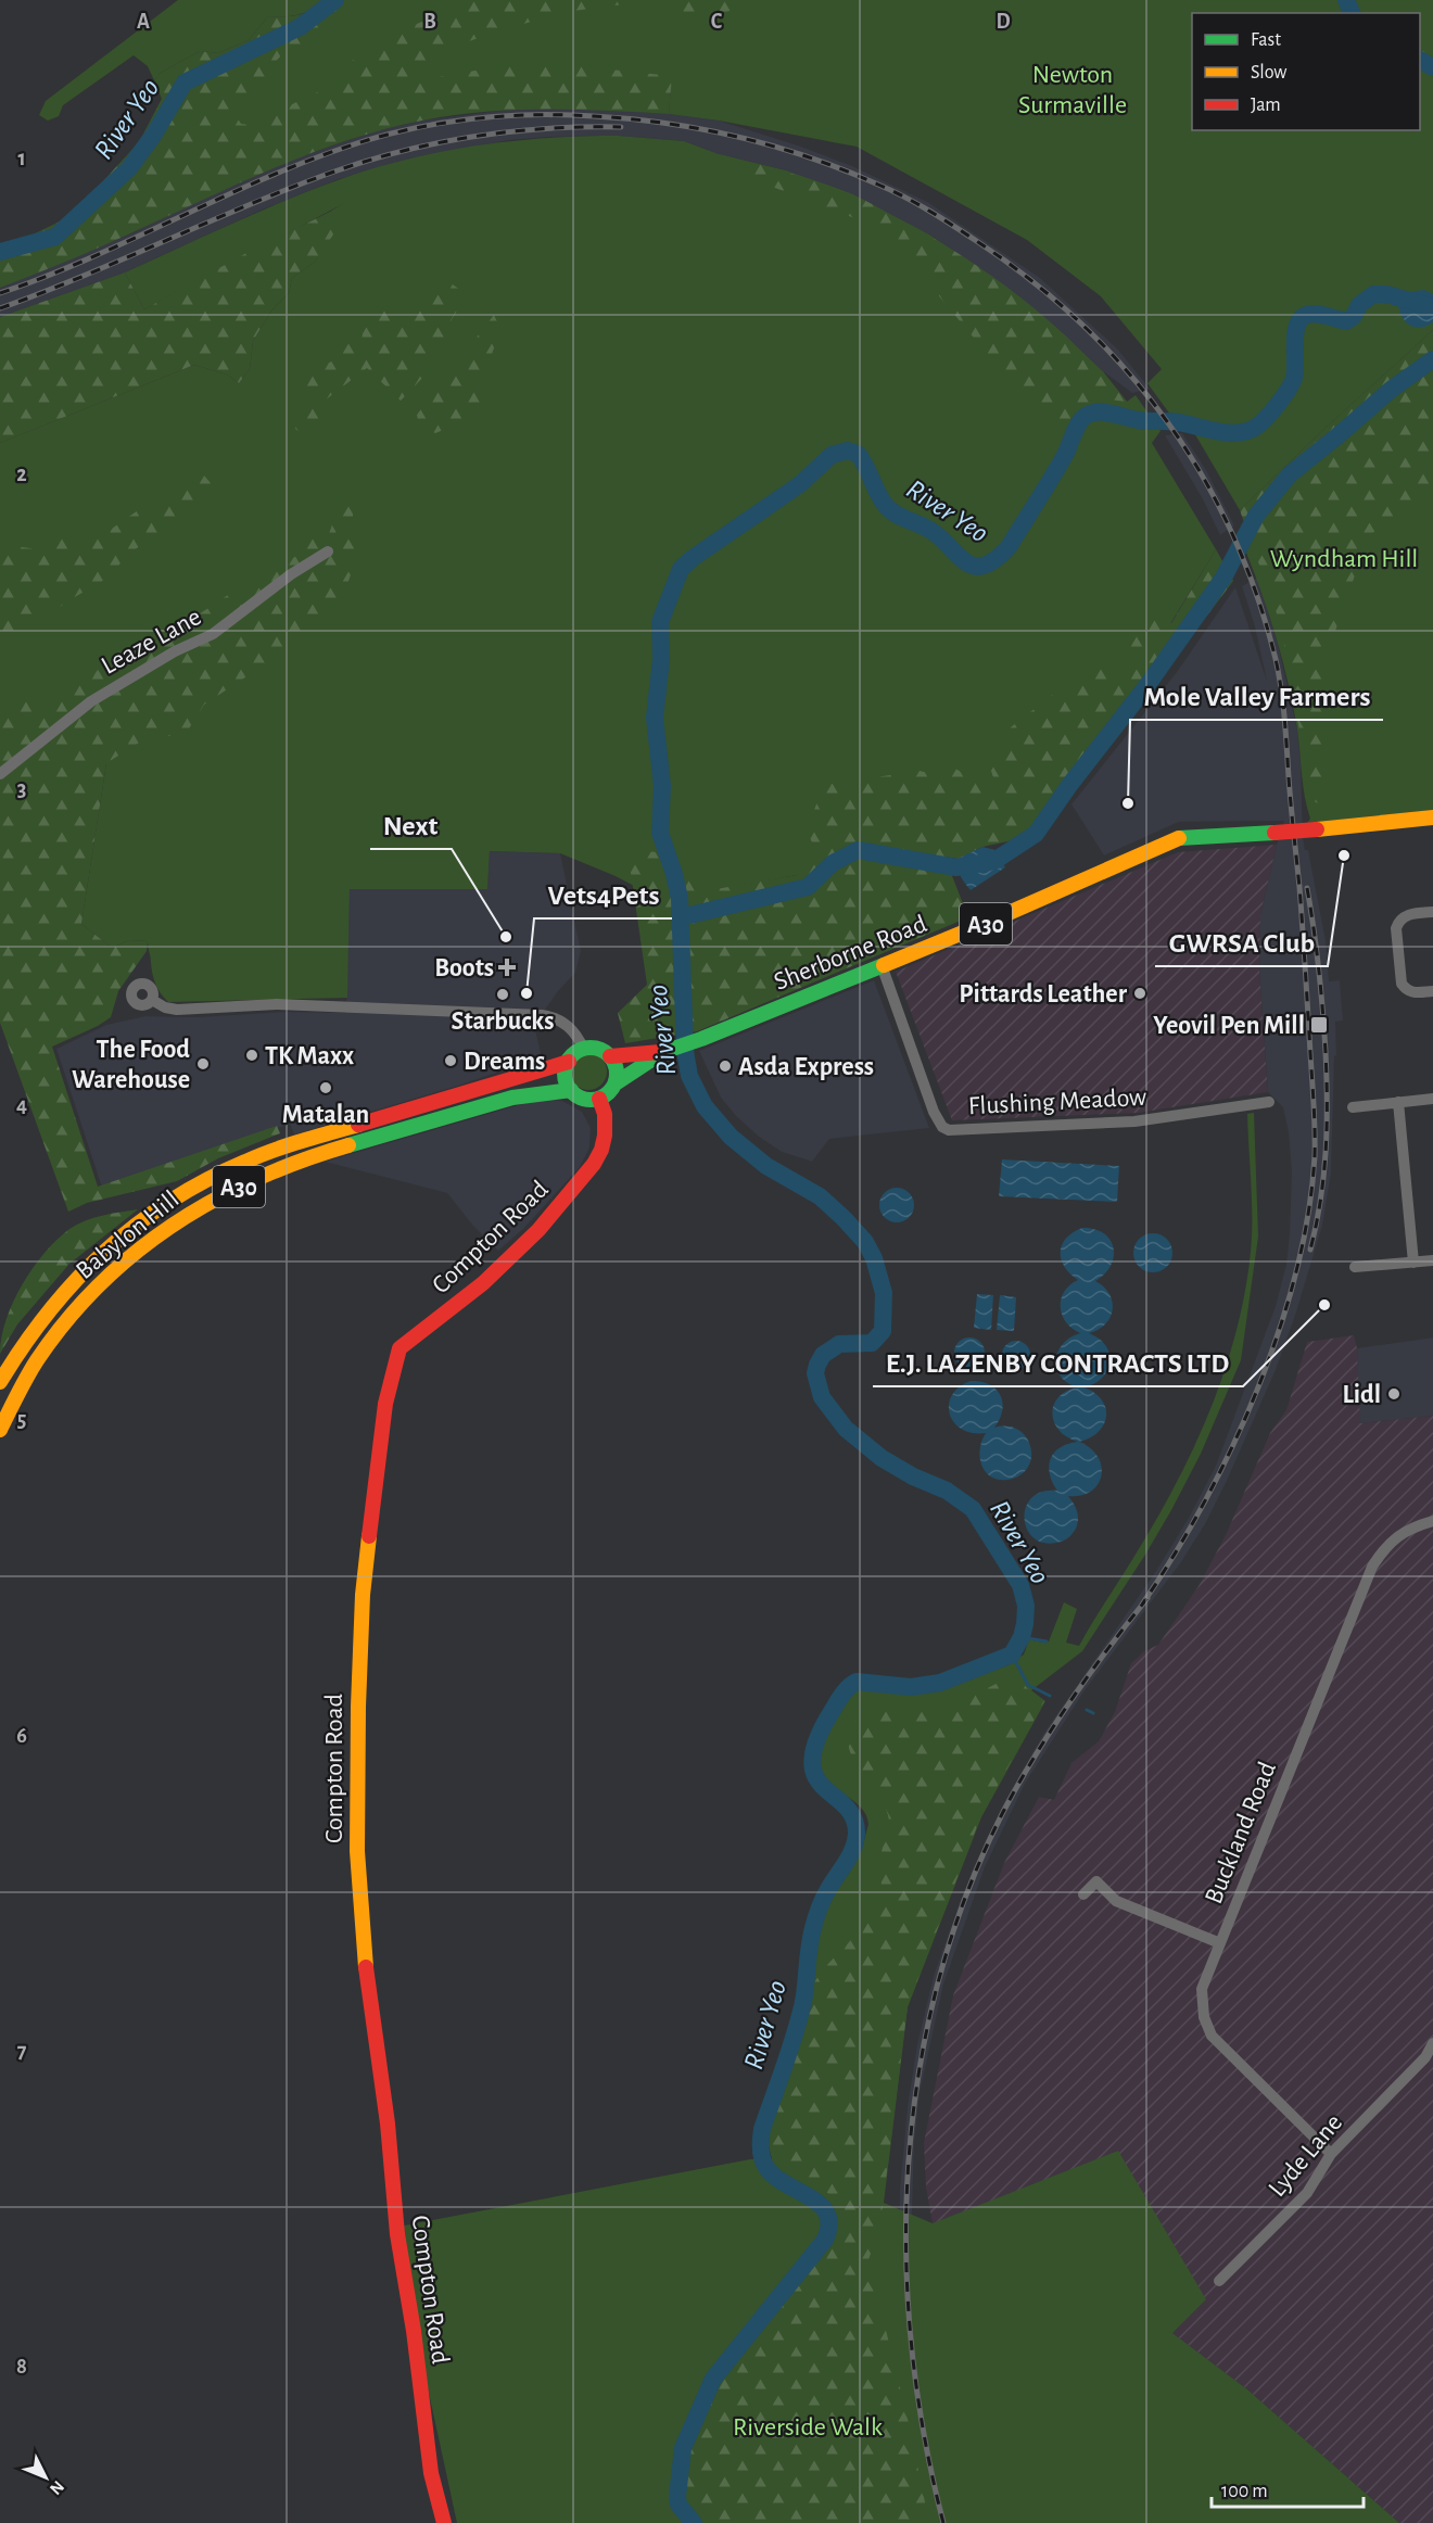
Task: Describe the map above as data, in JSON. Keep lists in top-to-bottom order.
{
  "streets": {
    "main road": [
      "A30",
      "Sherborne Road",
      "Babylon Hill",
      "Compton Road"
    ],
    "street": [
      "Leaze Lane",
      "Flushing Meadow",
      "Buckland Road",
      "Lyde Lane"
    ]
  },
  "crossings": [
    ["A30", "Sherborne Road"],
    ["A30", "Babylon Hill"],
    ["A30", "Compton Road"],
    ["Sherborne Road", "Flushing Meadow"],
    ["Babylon Hill", "Compton Road"],
    ["Buckland Road", "Lyde Lane"]
  ],
  "water": ["River Yeo"],
  "parks": ["Newton Surmaville", "Wyndham Hill", "Riverside Walk"],
  "places": {
    "other": [
      "Mole Valley Farmers",
      "GWRSA Club",
      "Next",
      "Vets4Pets",
      "Pittards Leather",
      "Starbucks",
      "TK Maxx",
      "Dreams",
      "The Food Warehouse",
      "Asda Express",
      "Matalan",
      "E.J. LAZENBY CONTRACTS LTD",
      "Lidl"
    ],
    "health": ["Boots"],
    "transit": ["Yeovil Pen Mill"]
  },
  "legend": ["Fast", "Slow", "Jam"],
  "scale_bar": "100 m",
  "north": "bottom right",
  "grid": {
    "columns": [
      "A",
      "B",
      "C",
      "D"
    ],
    "rows": [
      "1",
      "2",
      "3",
      "4",
      "5",
      "6",
      "7",
      "8"
    ]
  }
}
